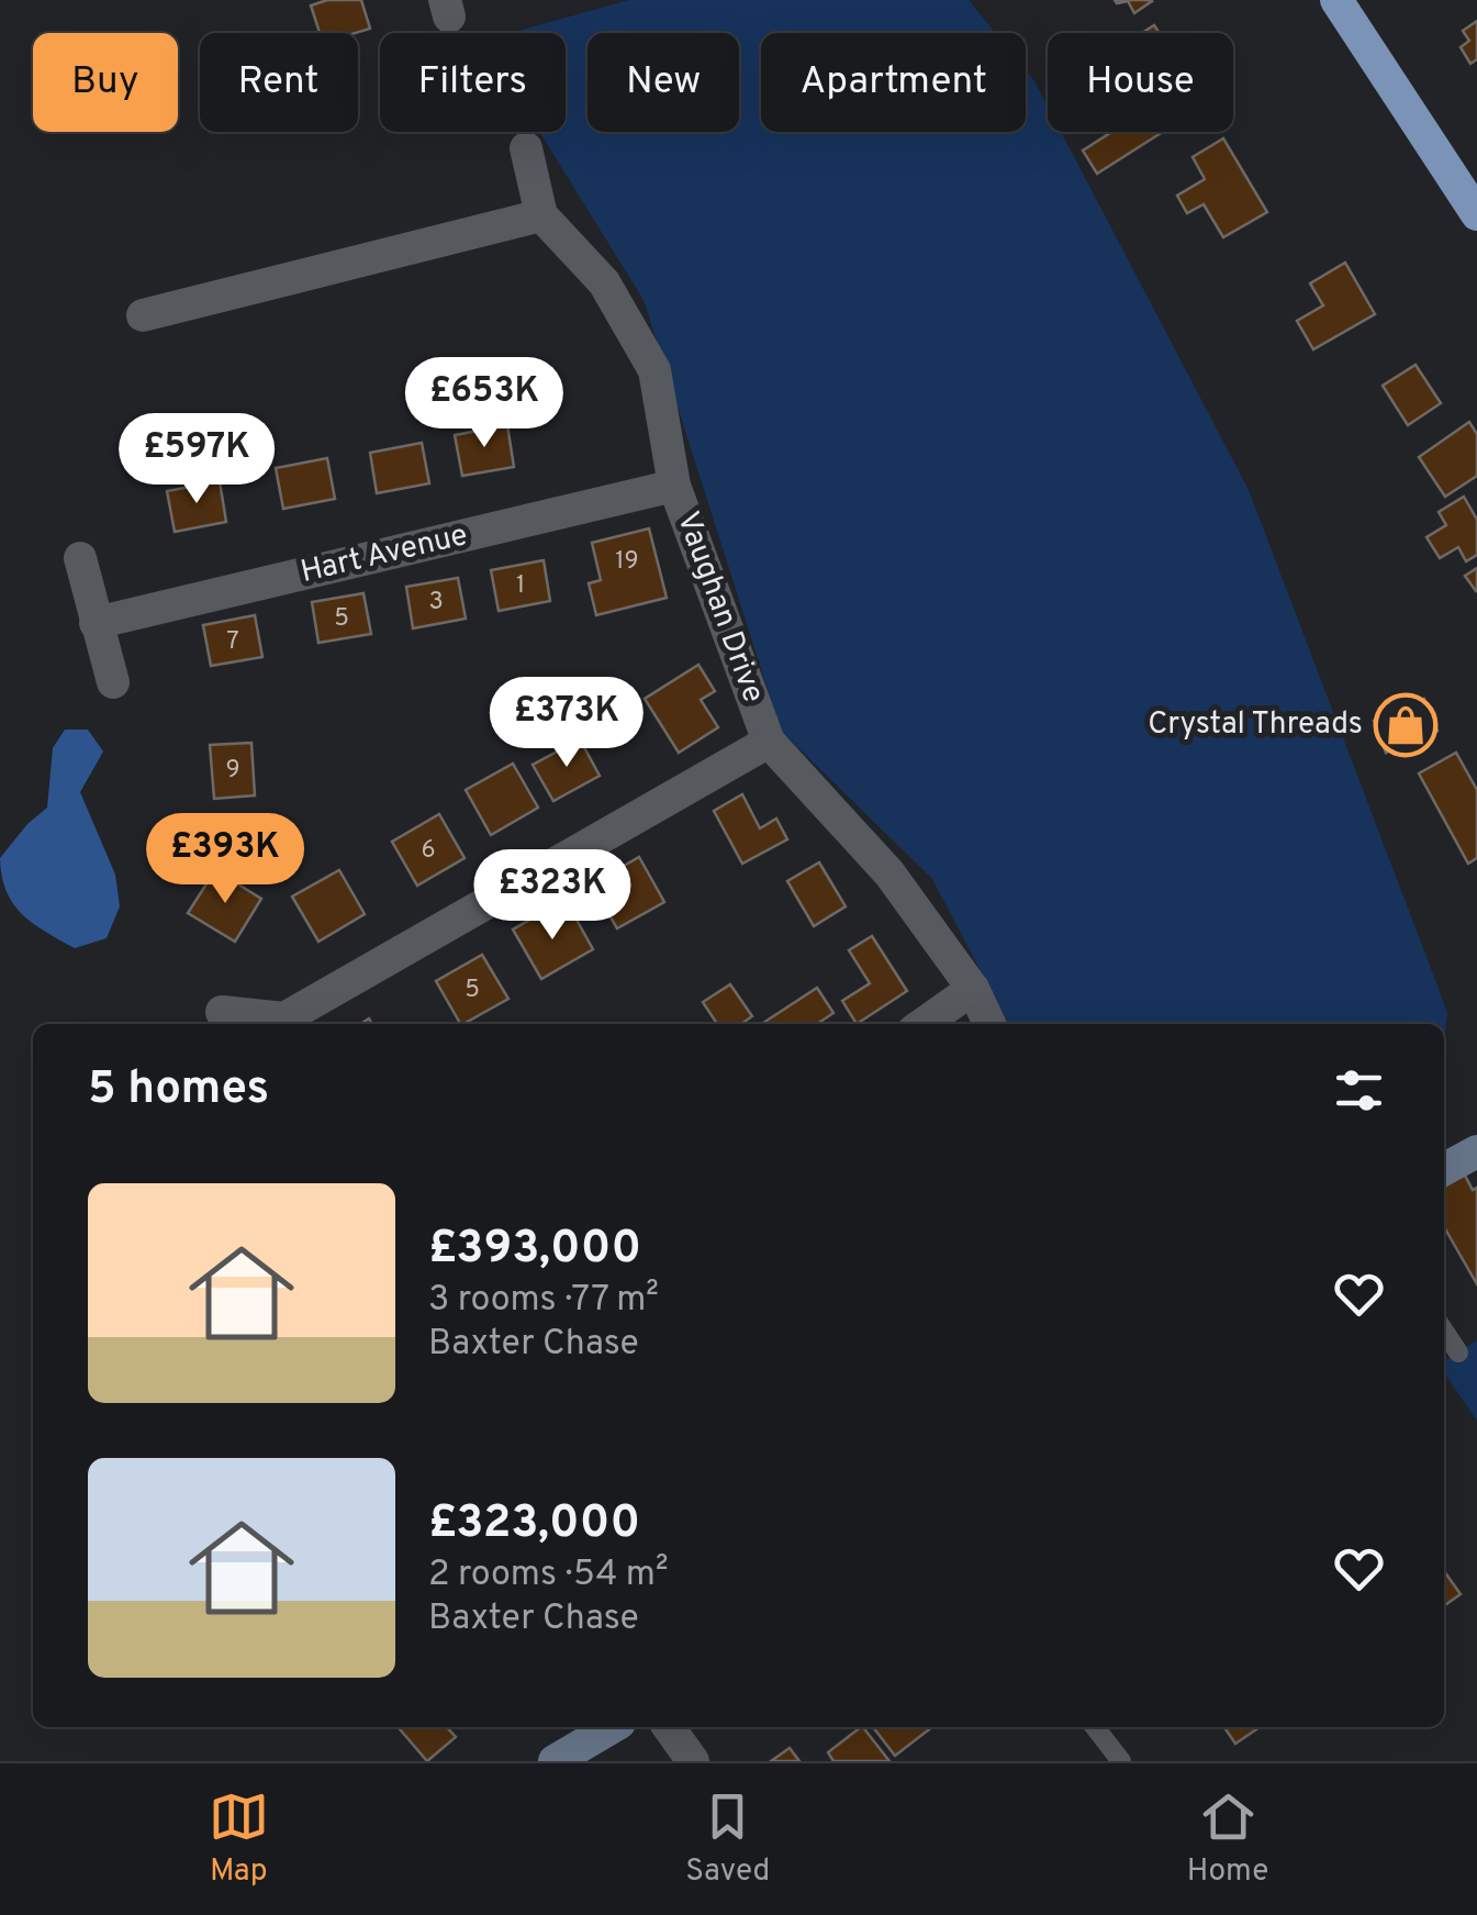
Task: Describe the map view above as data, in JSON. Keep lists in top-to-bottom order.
{
  "streets": {
    "street": ["Hart Avenue", "Vaughan Drive"]
  },
  "crossings": [
    ["Hart Avenue", "Vaughan Drive"]
  ],
  "places": {
    "shop": ["Crystal Threads"]
  },
  "house_numbers": [
    "19",
    "1",
    "3",
    "5",
    "7",
    "9",
    "6",
    "5"
  ],
  "page": {
    "chip": [
      "Buy",
      "Rent",
      "Filters",
      "New",
      "Apartment",
      "House"
    ],
    "price": [
      "£653K",
      "£597K",
      "£373K",
      "£393K",
      "£323K"
    ],
    "heading": "5 homes",
    "list": [
      {
        "name": "£393,000",
        "note": "3 rooms · 77 m² · Baxter Chase"
      },
      {
        "name": "£323,000",
        "note": "2 rooms · 54 m² · Baxter Chase"
      }
    ],
    "tabs": ["Map", "Saved", "Home"]
  }
}
